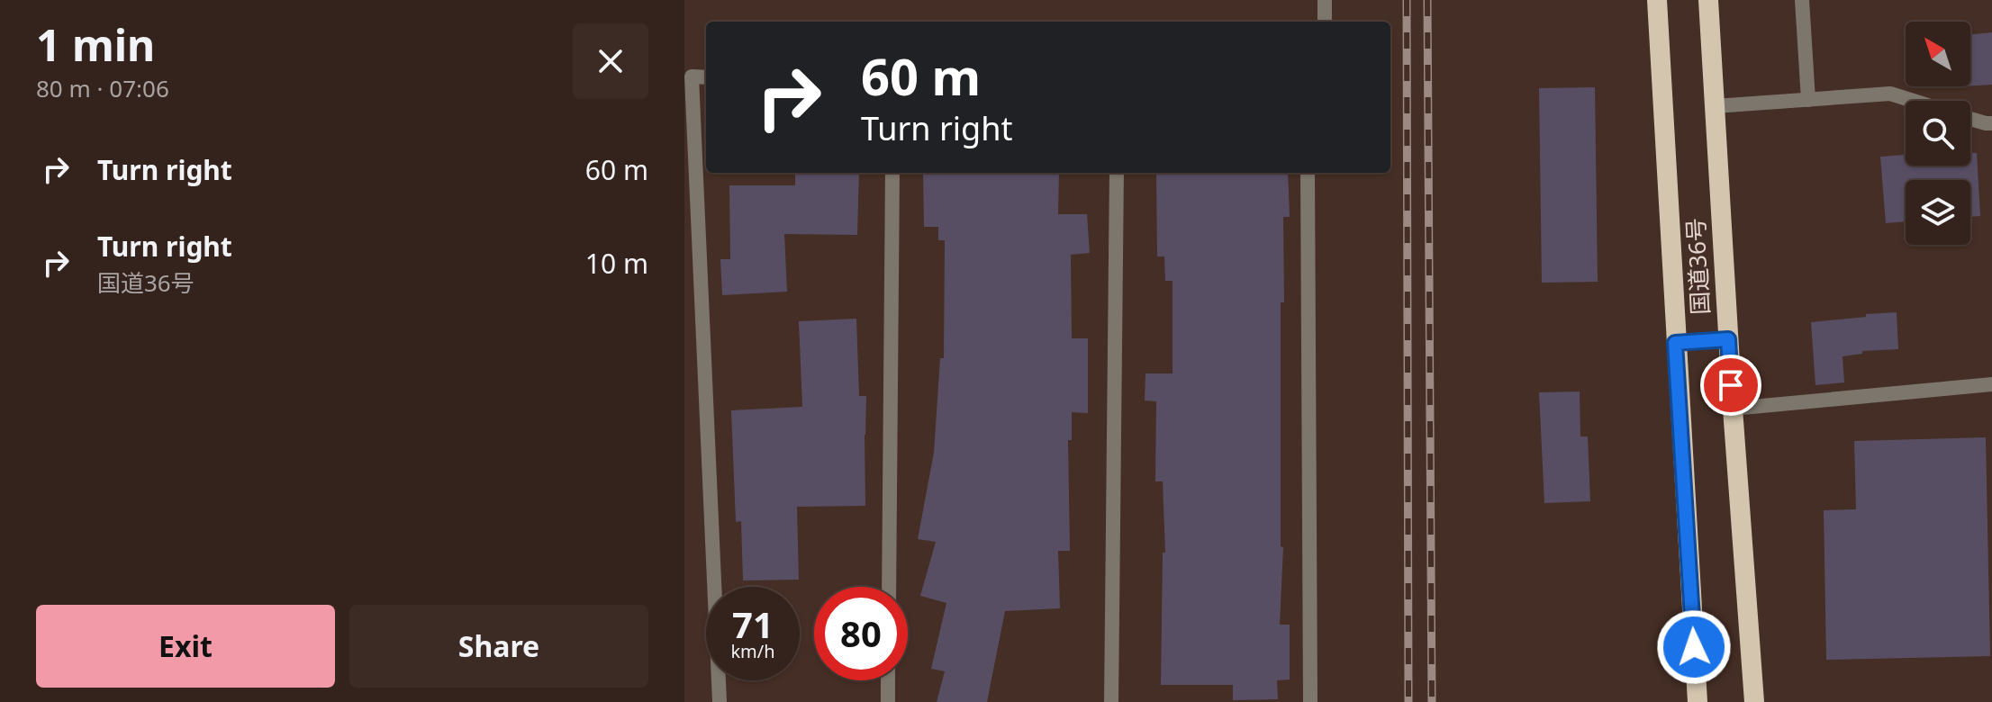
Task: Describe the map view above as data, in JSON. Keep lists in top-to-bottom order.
{
  "streets": {
    "highway": ["国道36号"]
  },
  "north": "top left",
  "page": {
    "heading": ["1 min", "80 m · 07:06"],
    "turn": ["60 m", "Turn right"],
    "list": [
      {
        "name": "Turn right",
        "value": "60 m"
      },
      {
        "name": "Turn right",
        "note": "国道36号",
        "value": "10 m"
      }
    ],
    "speed": "71 km/h",
    "limit": "80",
    "buttons": ["Exit", "Share"]
  }
}
